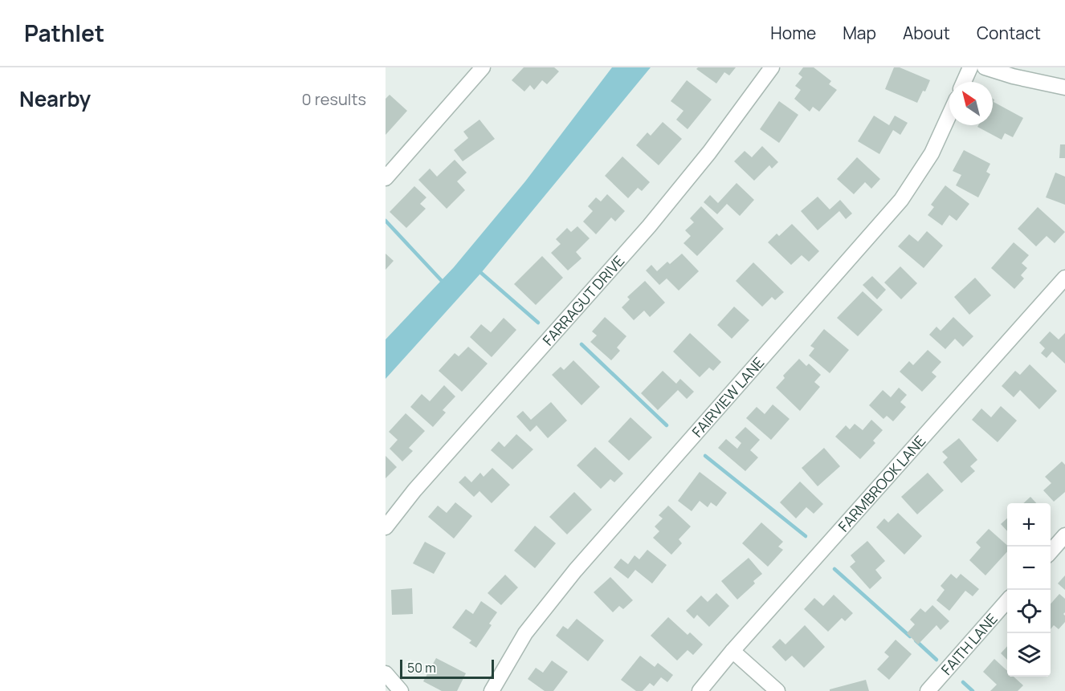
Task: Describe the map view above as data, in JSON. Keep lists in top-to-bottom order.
{
  "streets": {
    "street": [
      "FARRAGUT DRIVE",
      "FAIRVIEW LANE",
      "FARMBROOK LANE",
      "FAITH LANE"
    ]
  },
  "scale_bar": "50 m",
  "north": "top left",
  "page": {
    "header": "Pathlet",
    "nav": [
      "Home",
      "Map",
      "About",
      "Contact"
    ],
    "heading": ["Nearby", "0 results"],
    "map_buttons": ["+", "−"],
    "scale": "50 m"
  }
}
